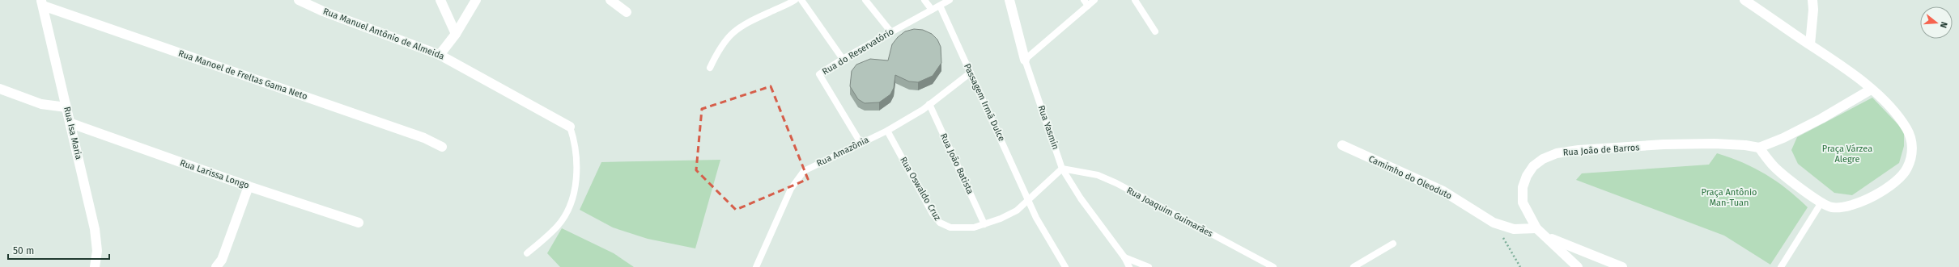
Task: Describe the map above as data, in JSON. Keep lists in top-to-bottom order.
{
  "streets": {
    "street": [
      "Rua Manuel Antônio de Almeida",
      "Rua Manoel de Freltas Gama Neto",
      "Rua Isa Maria",
      "Rua Joâo de Barros",
      "Rua Larissa Longo",
      "Camimho do Oleoduto"
    ],
    "lane": [
      "Rua do Reservatório",
      "Passagem Irmã Dulce",
      "Rua Yasmin",
      "Rua Amazônia",
      "Rua João Batista",
      "Rua Oswaldo Cruz",
      "Rua Joaquim Guimarães"
    ]
  },
  "crossings": [
    ["Rua do Reservatório", "Passagem Irmã Dulce"],
    ["Rua do Reservatório", "Rua Amazônia"],
    ["Rua Manoel de Freltas Gama Neto", "Rua Isa Maria"],
    ["Passagem Irmã Dulce", "Rua Amazônia"],
    ["Passagem Irmã Dulce", "Rua Oswaldo Cruz"],
    ["Rua Yasmin", "Rua Oswaldo Cruz"],
    ["Rua Yasmin", "Rua Joaquim Guimarães"],
    ["Rua Isa Maria", "Rua Larissa Longo"],
    ["Rua Joâo de Barros", "Camimho do Oleoduto"],
    ["Rua Amazônia", "Rua João Batista"],
    ["Rua Amazônia", "Rua Oswaldo Cruz"],
    ["Rua João Batista", "Rua Oswaldo Cruz"],
    ["Rua Oswaldo Cruz", "Rua Joaquim Guimarães"]
  ],
  "parks": ["Praça Várzea Alegre", "Praça Antônio Man-Tuan"],
  "scale_bar": "50 m",
  "north": "right"
}
